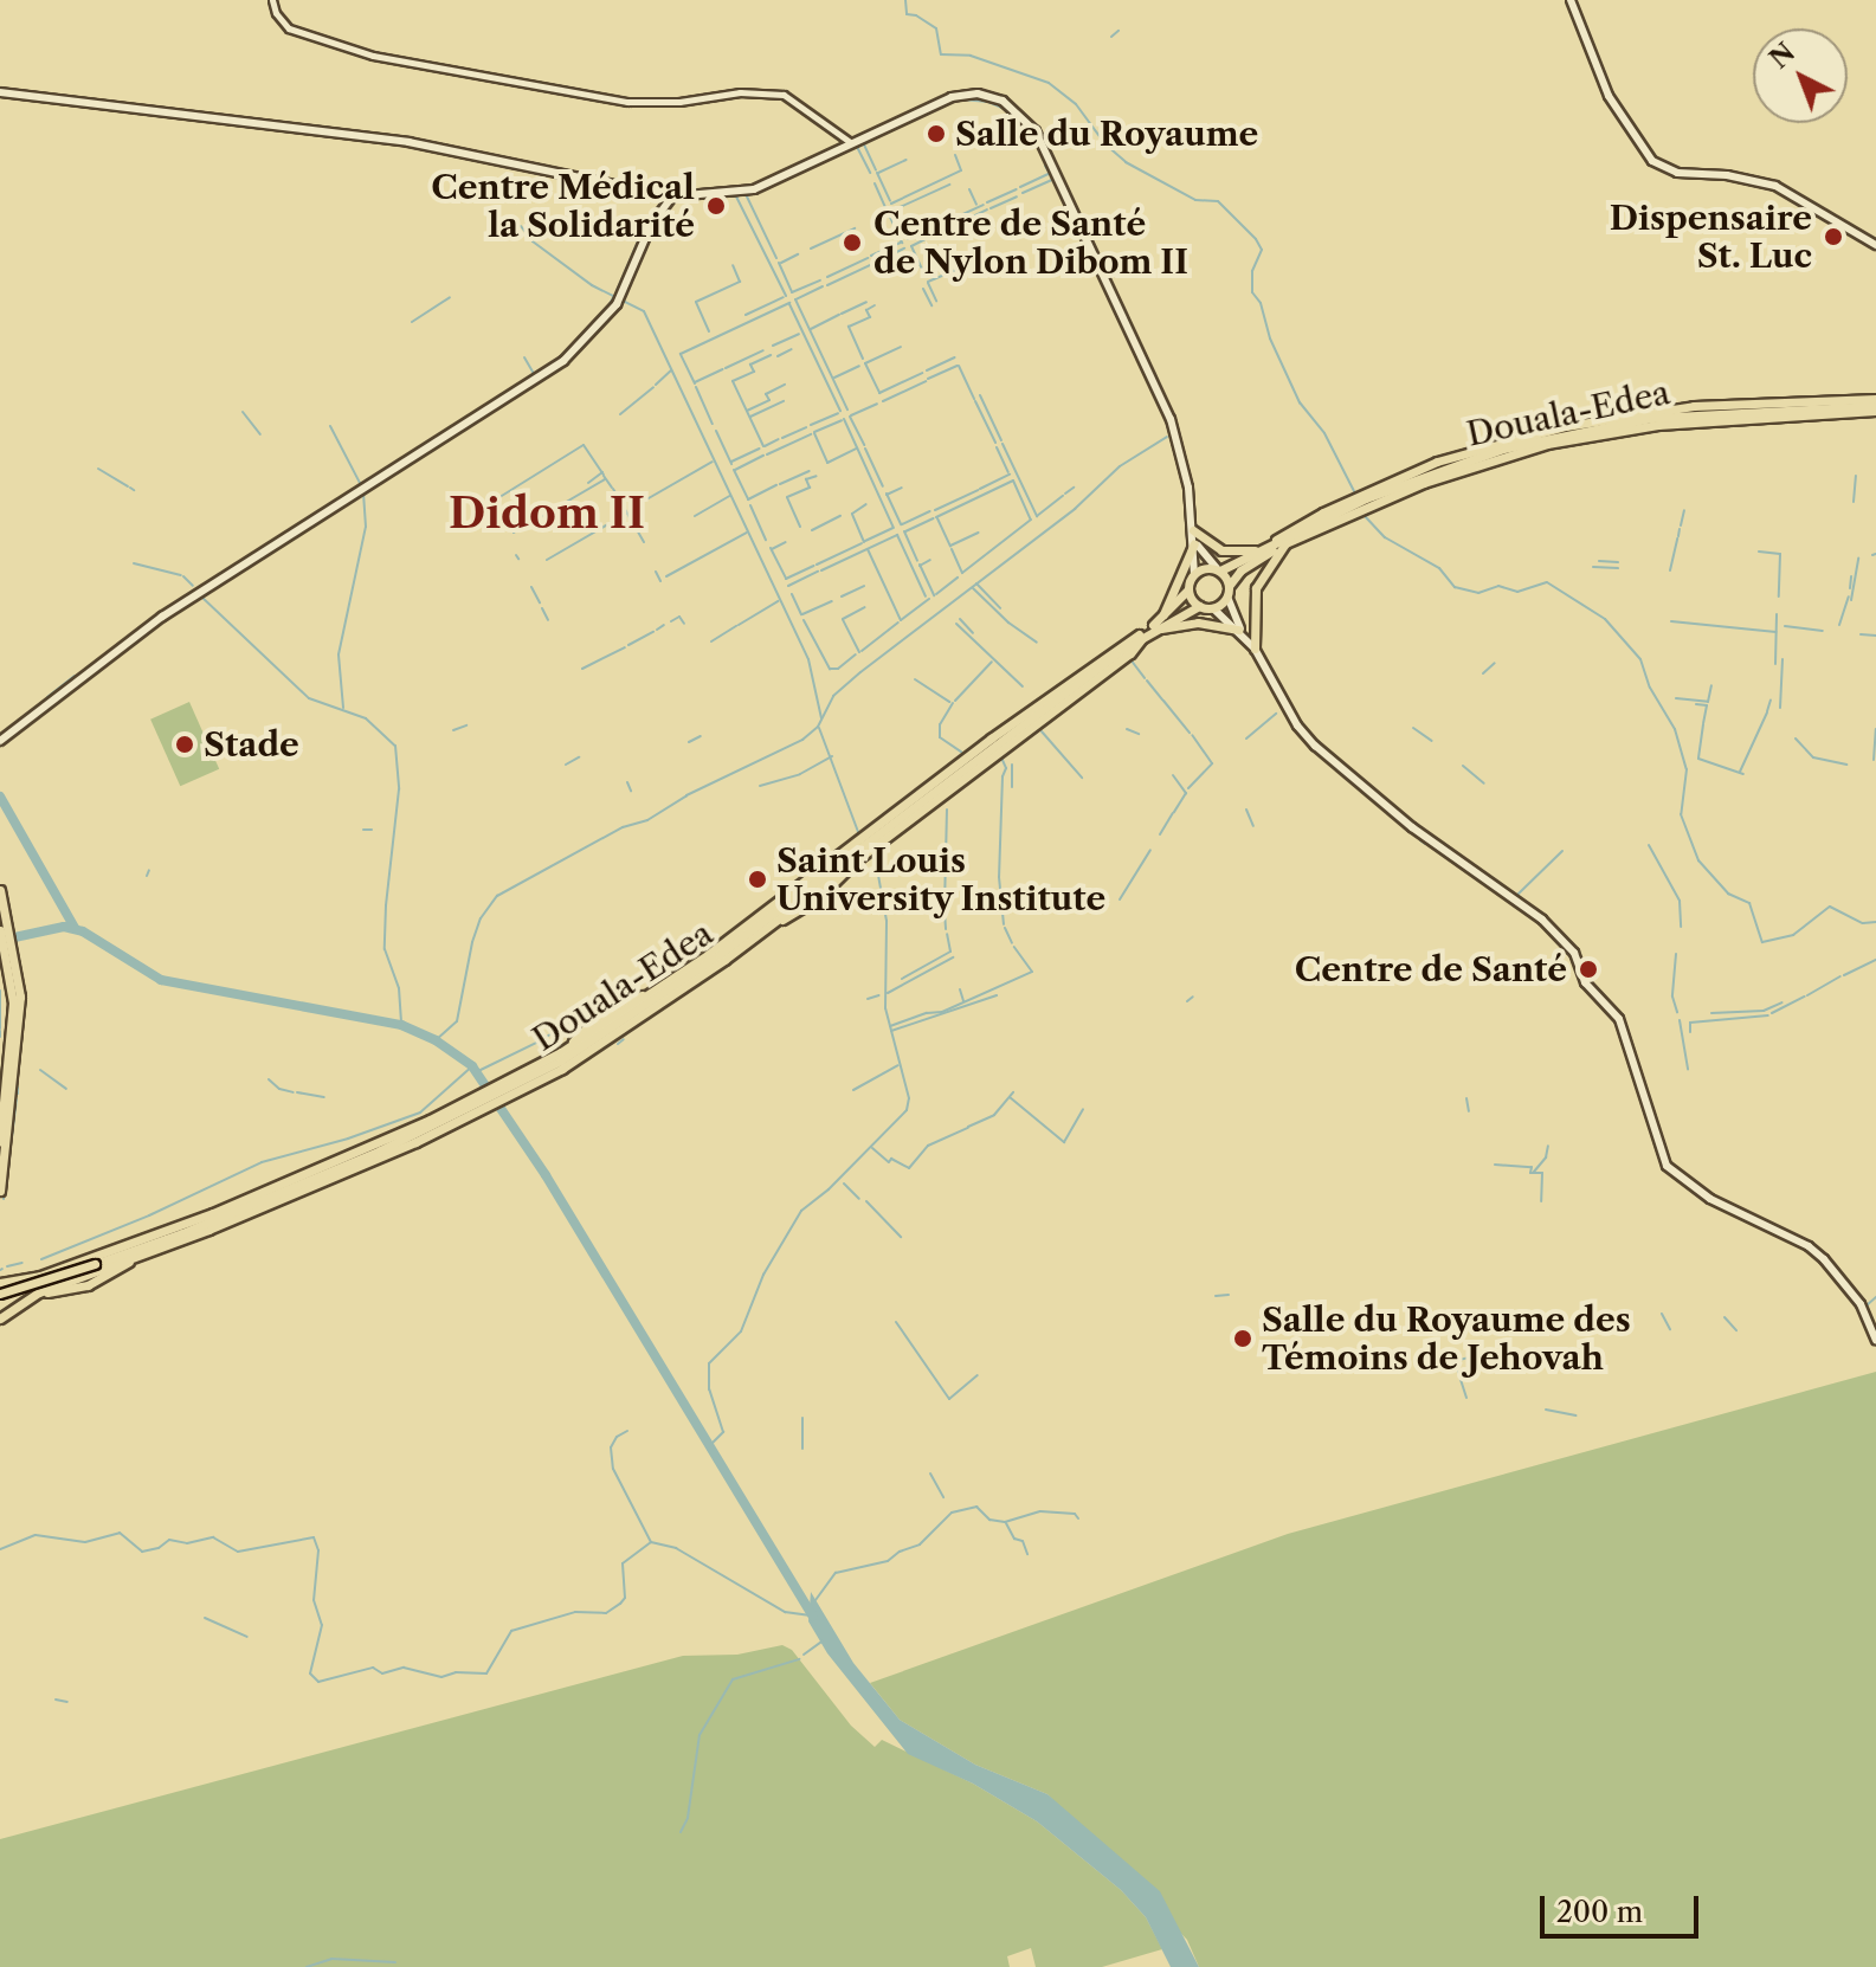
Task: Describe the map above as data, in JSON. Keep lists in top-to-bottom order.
{
  "streets": {
    "main road": ["Douala-Edea"]
  },
  "districts": ["Didom II"],
  "places": [
    "Salle du Royaume",
    "Centre Médical la Solidarité",
    "Dispensaire St. Luc",
    "Centre de Santé de Nylon Dibom II",
    "Stade",
    "Saint Louis University Institute",
    "Centre de Santé",
    "Salle du Royaume des Témoins de Jehovah"
  ],
  "scale_bar": "200 m",
  "north": "top left"
}
